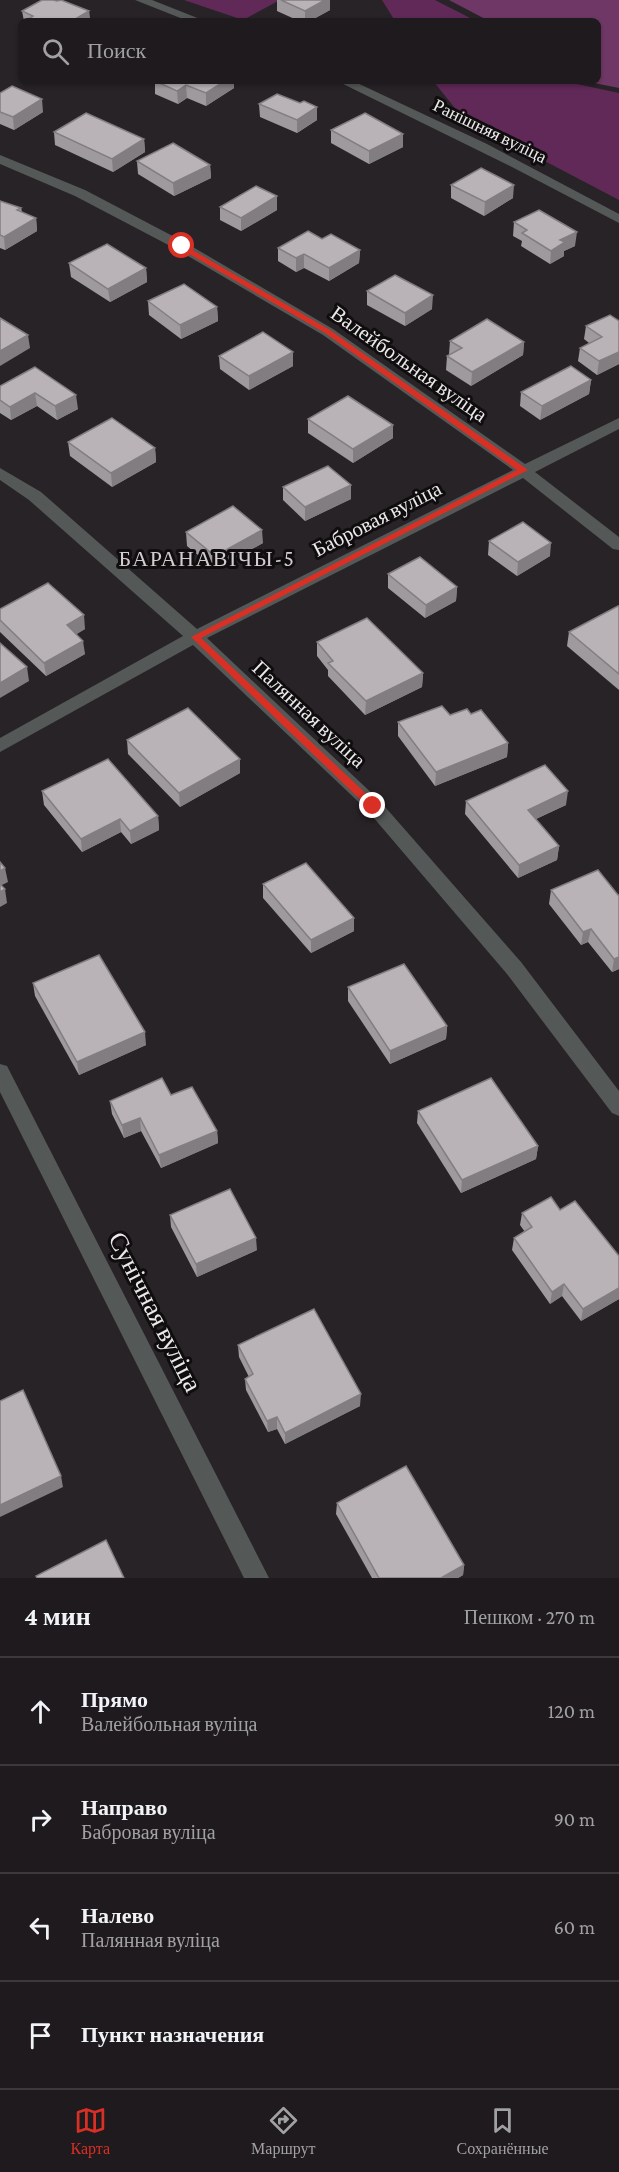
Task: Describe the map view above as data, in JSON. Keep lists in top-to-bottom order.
{
  "streets": {
    "street": [
      "Ранішняя вуліца",
      "Валейбольная вуліца",
      "Бабровая вуліца",
      "Палянная вуліца",
      "Сунічная вуліца"
    ]
  },
  "crossings": [
    ["Валейбольная вуліца", "Бабровая вуліца"],
    ["Бабровая вуліца", "Палянная вуліца"]
  ],
  "districts": ["БАРАНАВІЧЫ-5"],
  "page": {
    "search": "Поиск",
    "heading": ["4 мин", "Пешком · 270 m"],
    "list": [
      ["Прямо", "Валейбольная вуліца", "120 m"],
      ["Направо", "Бабровая вуліца", "90 m"],
      ["Налево", "Палянная вуліца", "60 m"],
      "Пункт назначения"
    ],
    "nav": ["Карта", "Маршрут", "Сохранённые"]
  }
}
